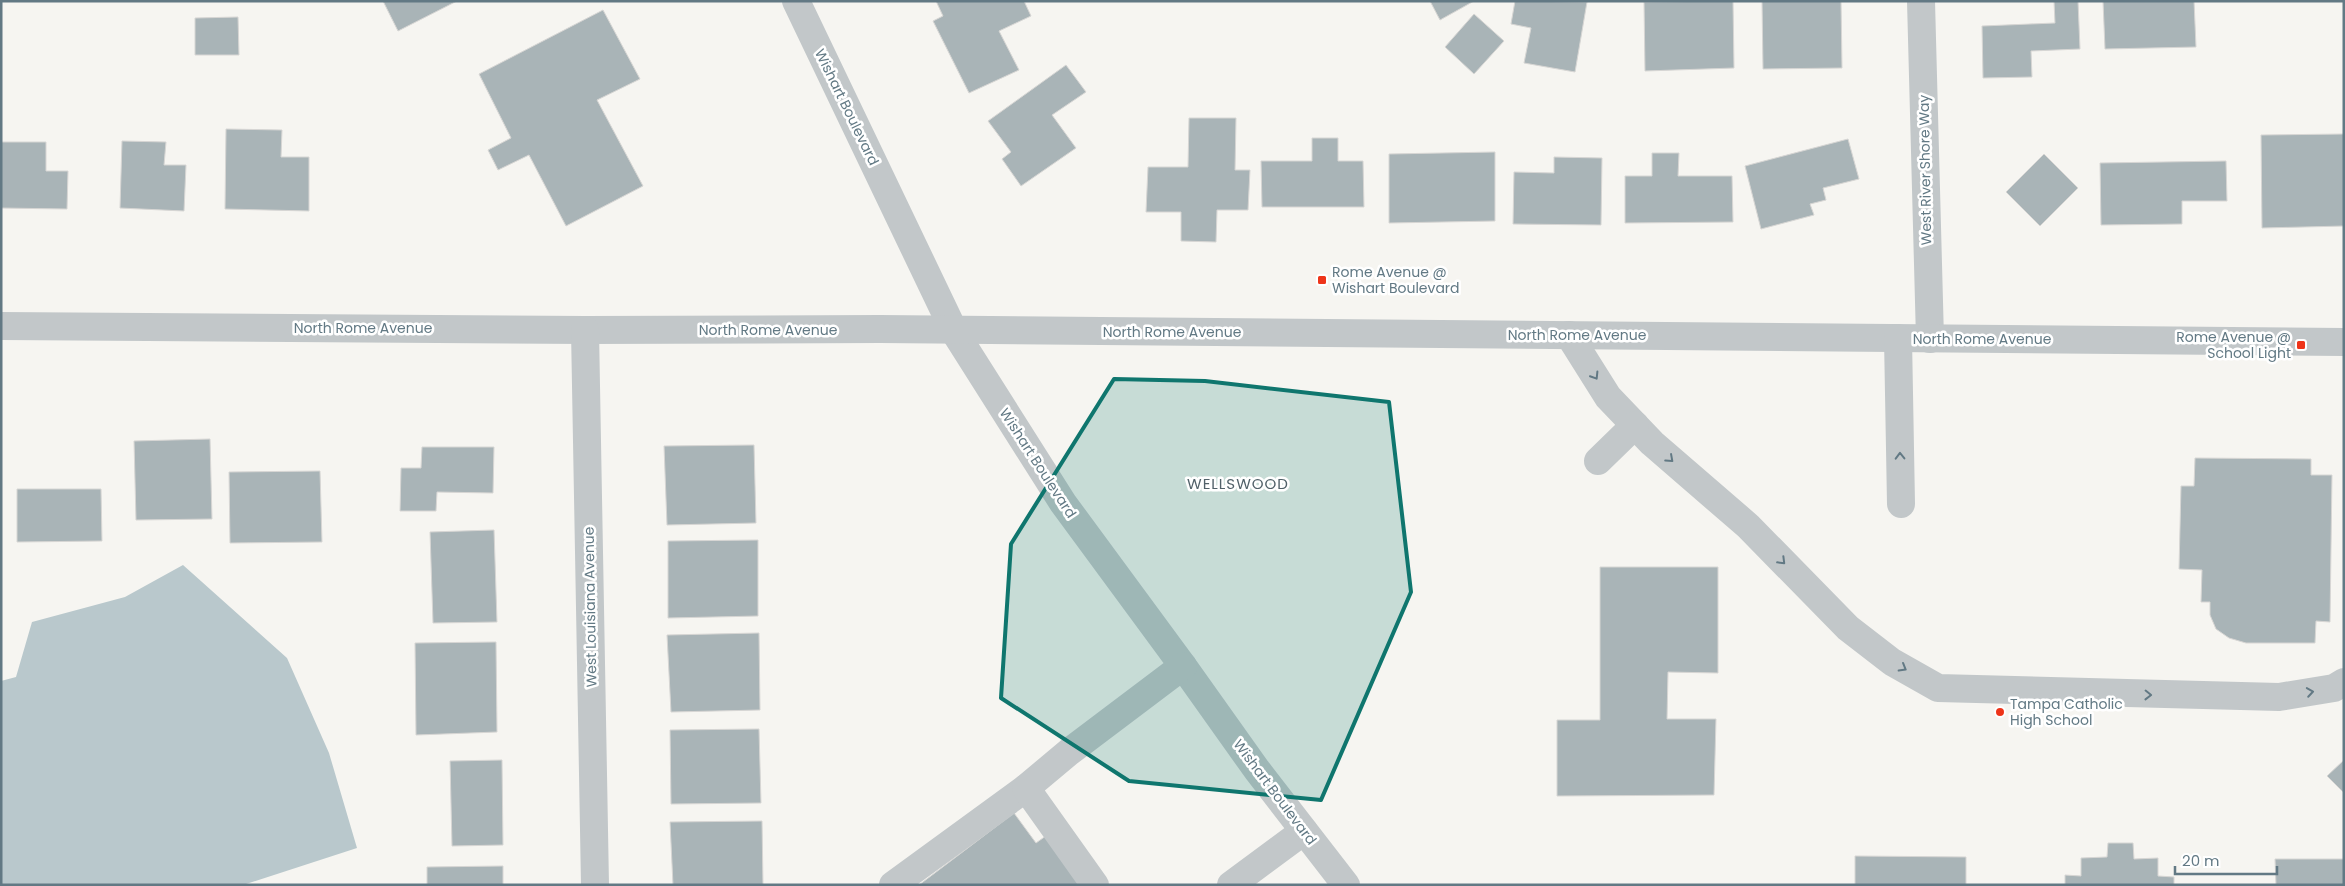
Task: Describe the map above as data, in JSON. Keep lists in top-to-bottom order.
{
  "streets": {
    "street": [
      "Wishart Boulevard",
      "West River Shore Way",
      "North Rome Avenue",
      "West Louisiana Avenue"
    ]
  },
  "crossings": [
    ["Wishart Boulevard", "North Rome Avenue"],
    ["West River Shore Way", "North Rome Avenue"],
    ["North Rome Avenue", "West Louisiana Avenue"]
  ],
  "districts": ["WELLSWOOD"],
  "places": {
    "transit": ["Rome Avenue @ Wishart Boulevard", "Rome Avenue @ School Light"],
    "other": ["Tampa Catholic High School"]
  },
  "scale_bar": "20 m"
}
